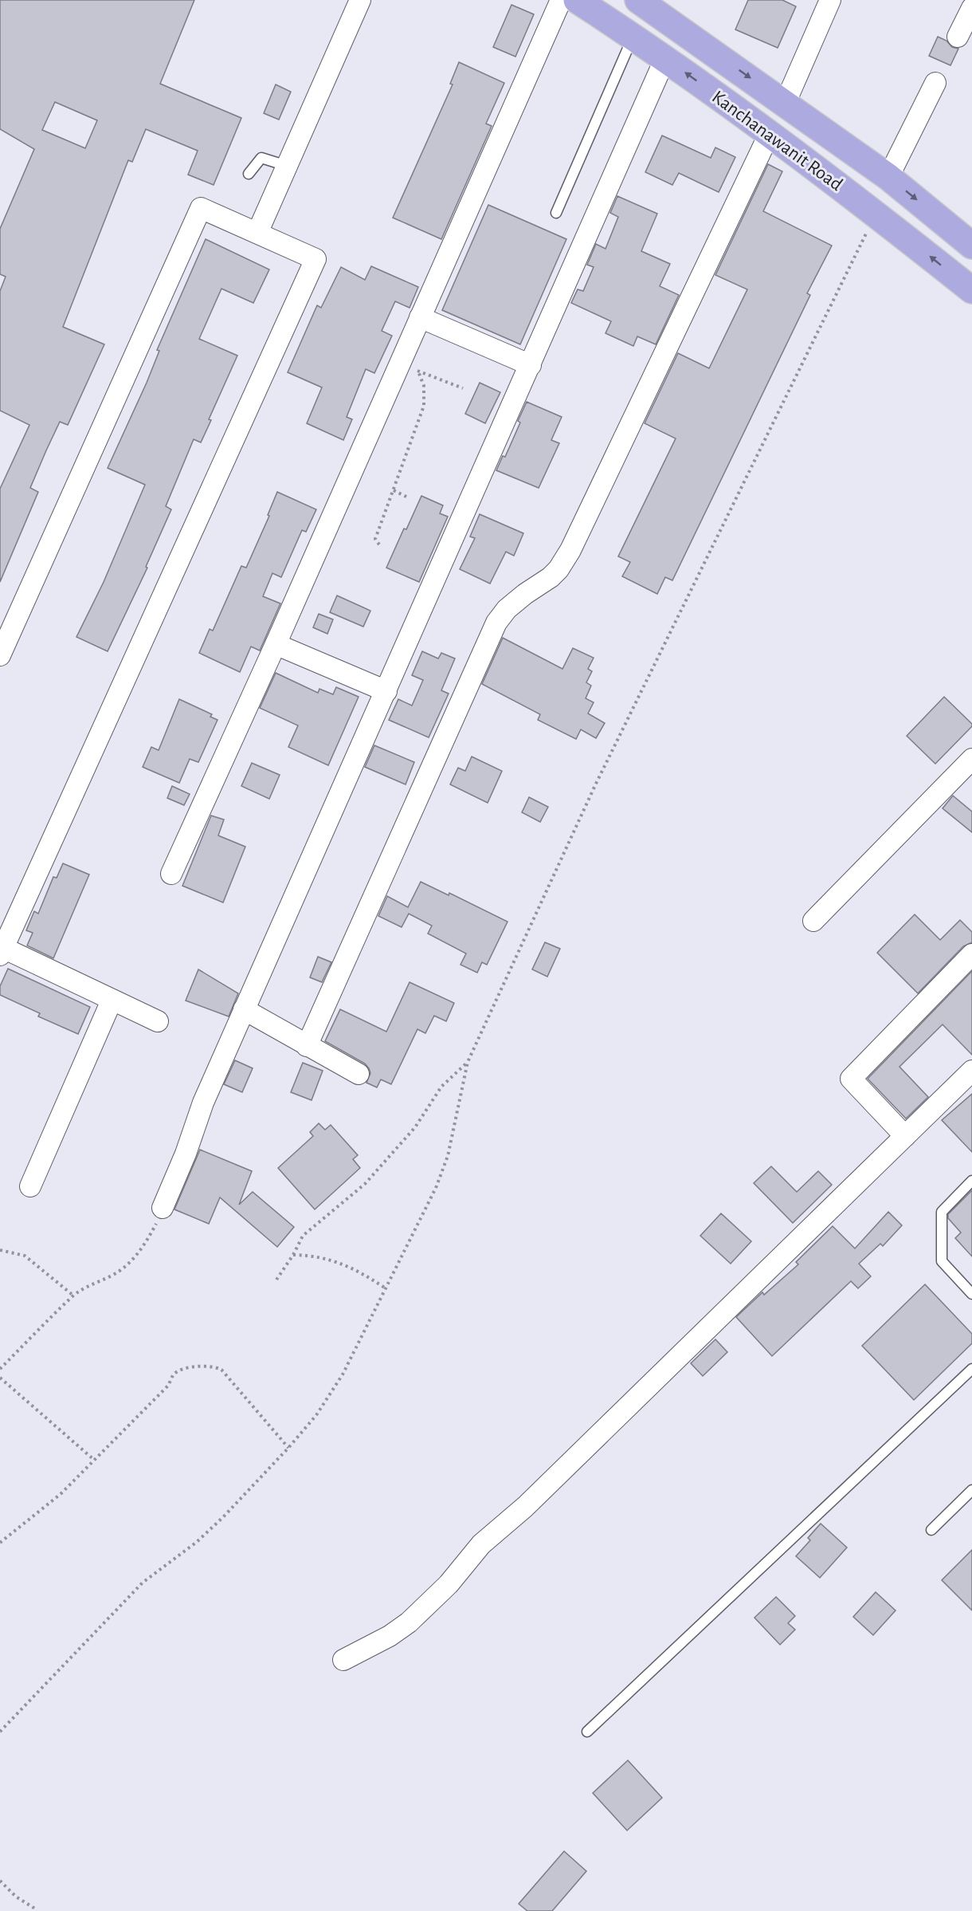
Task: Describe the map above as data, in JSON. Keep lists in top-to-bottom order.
{
  "streets": {
    "highway": ["Kanchanawanit Road"]
  }
}
